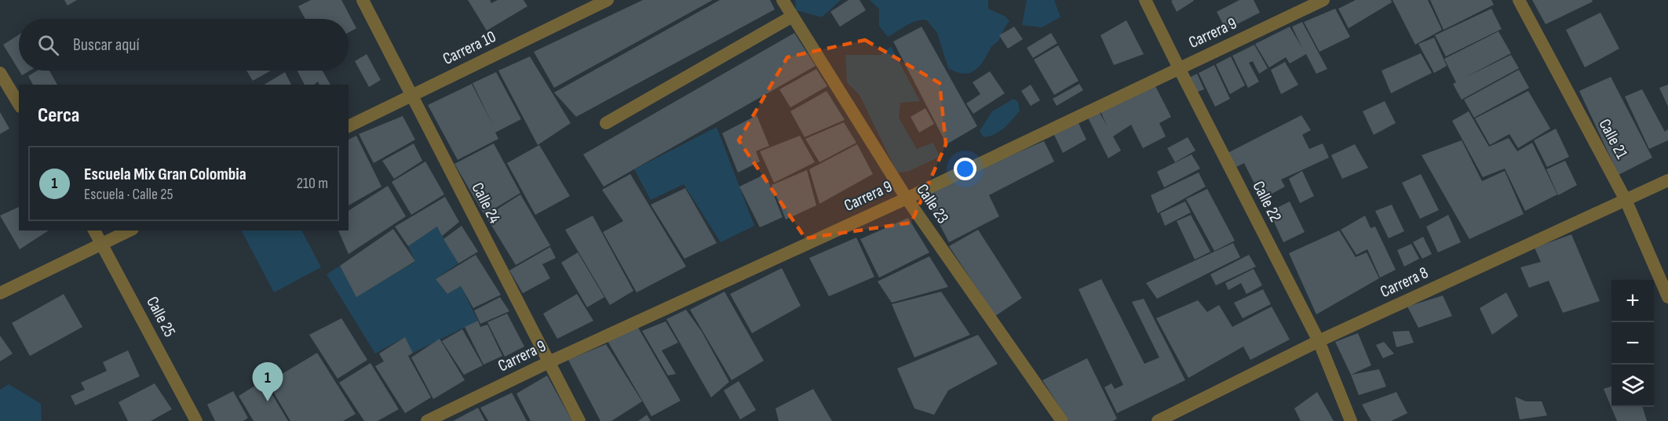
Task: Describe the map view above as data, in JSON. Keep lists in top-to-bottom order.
{
  "streets": {
    "street": [
      "Carrera 9",
      "Carrera 10",
      "Calle 21",
      "Calle 22",
      "Calle 24",
      "Calle 23",
      "Carrera 8",
      "Calle 25"
    ]
  },
  "crossings": [
    ["Carrera 9", "Calle 22"],
    ["Carrera 9", "Calle 24"],
    ["Carrera 9", "Calle 23"],
    ["Carrera 10", "Calle 24"],
    ["Calle 21", "Carrera 8"],
    ["Calle 22", "Carrera 8"]
  ],
  "page": {
    "search": "Buscar aquí",
    "heading": "Cerca",
    "list": [
      {
        "mark": "1",
        "name": "Escuela Mix Gran Colombia",
        "note": "Escuela · Calle 25",
        "value": "210 m"
      }
    ],
    "map_buttons": ["+", "−"],
    "pins": "1"
  }
}
